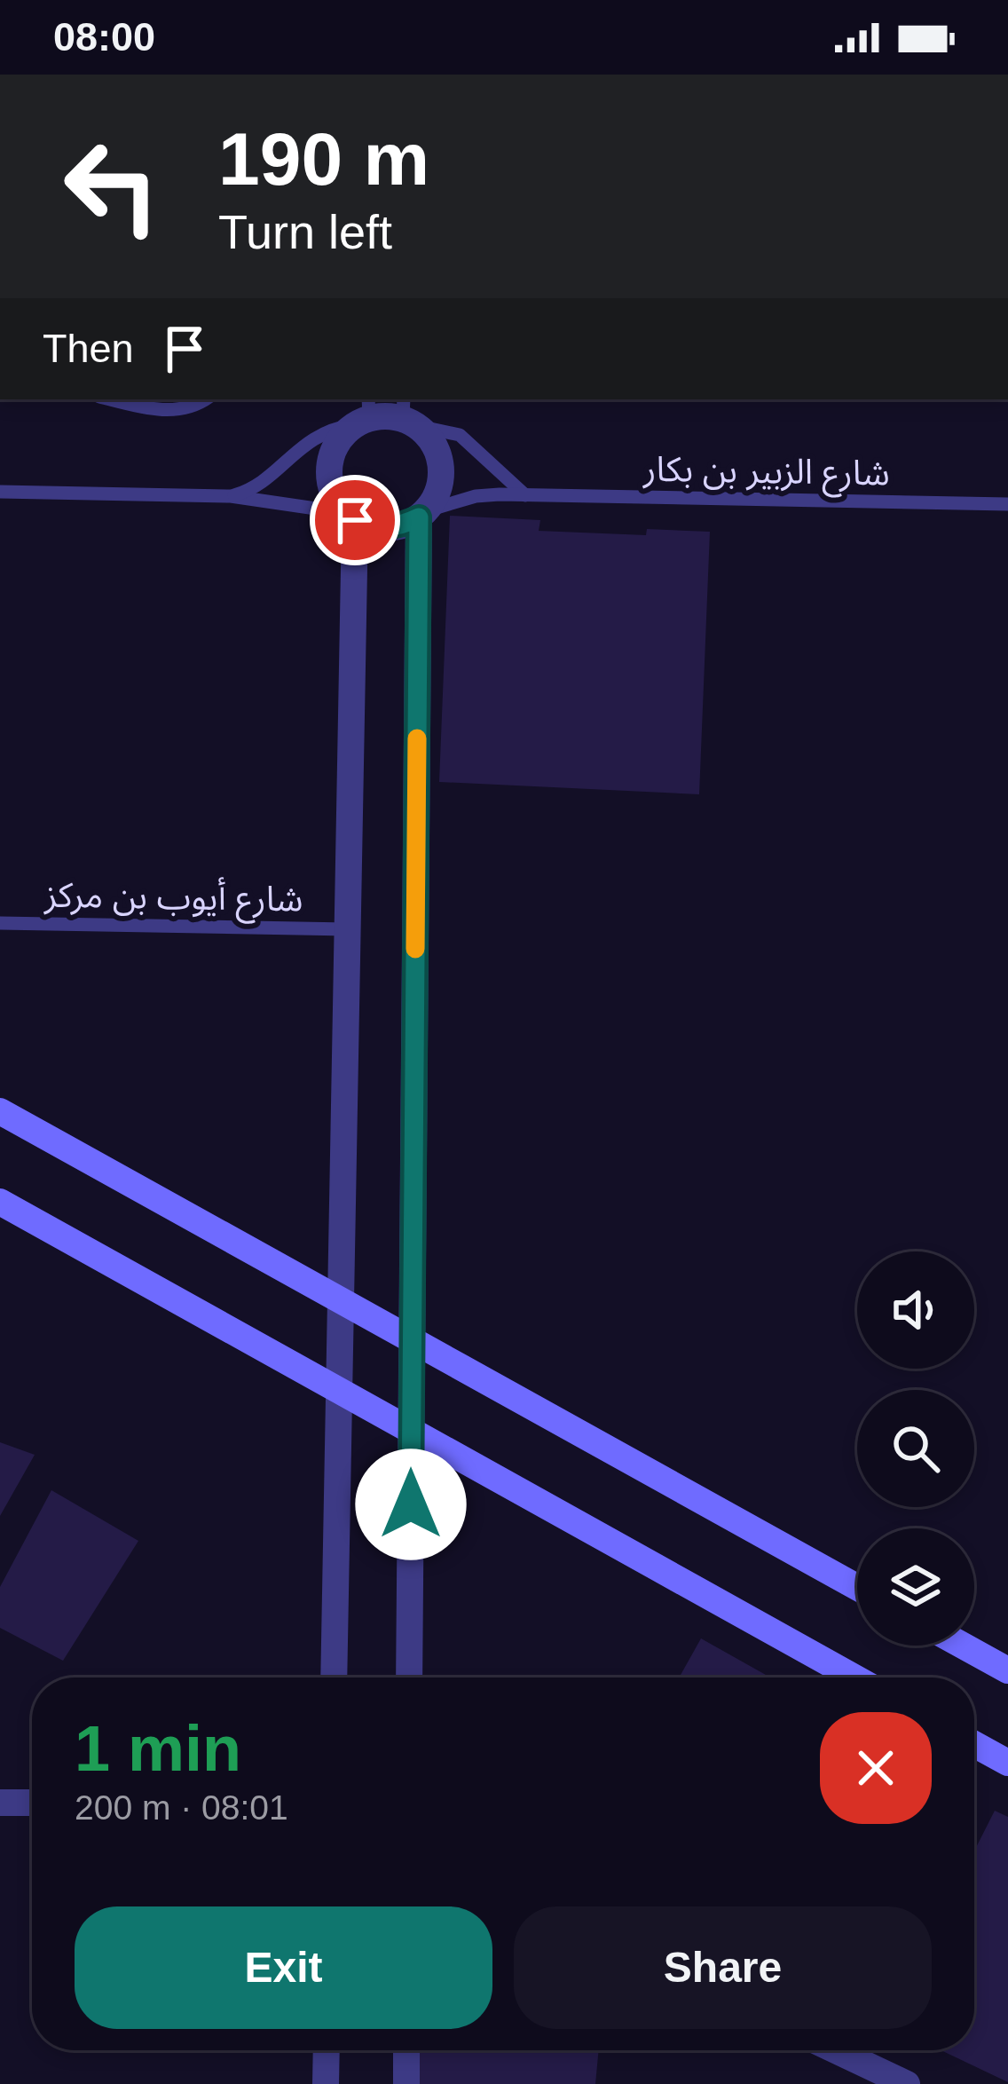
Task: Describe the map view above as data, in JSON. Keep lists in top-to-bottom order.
{
  "streets": {
    "lane": ["شارع الزبير بن بكار", "شارع أيوب بن مركز"]
  },
  "page": {
    "status": "08:00",
    "turn": ["190 m", "Turn left"],
    "then": "Then",
    "heading": ["1 min", "200 m · 08:01"],
    "buttons": ["Exit", "Share"]
  }
}
